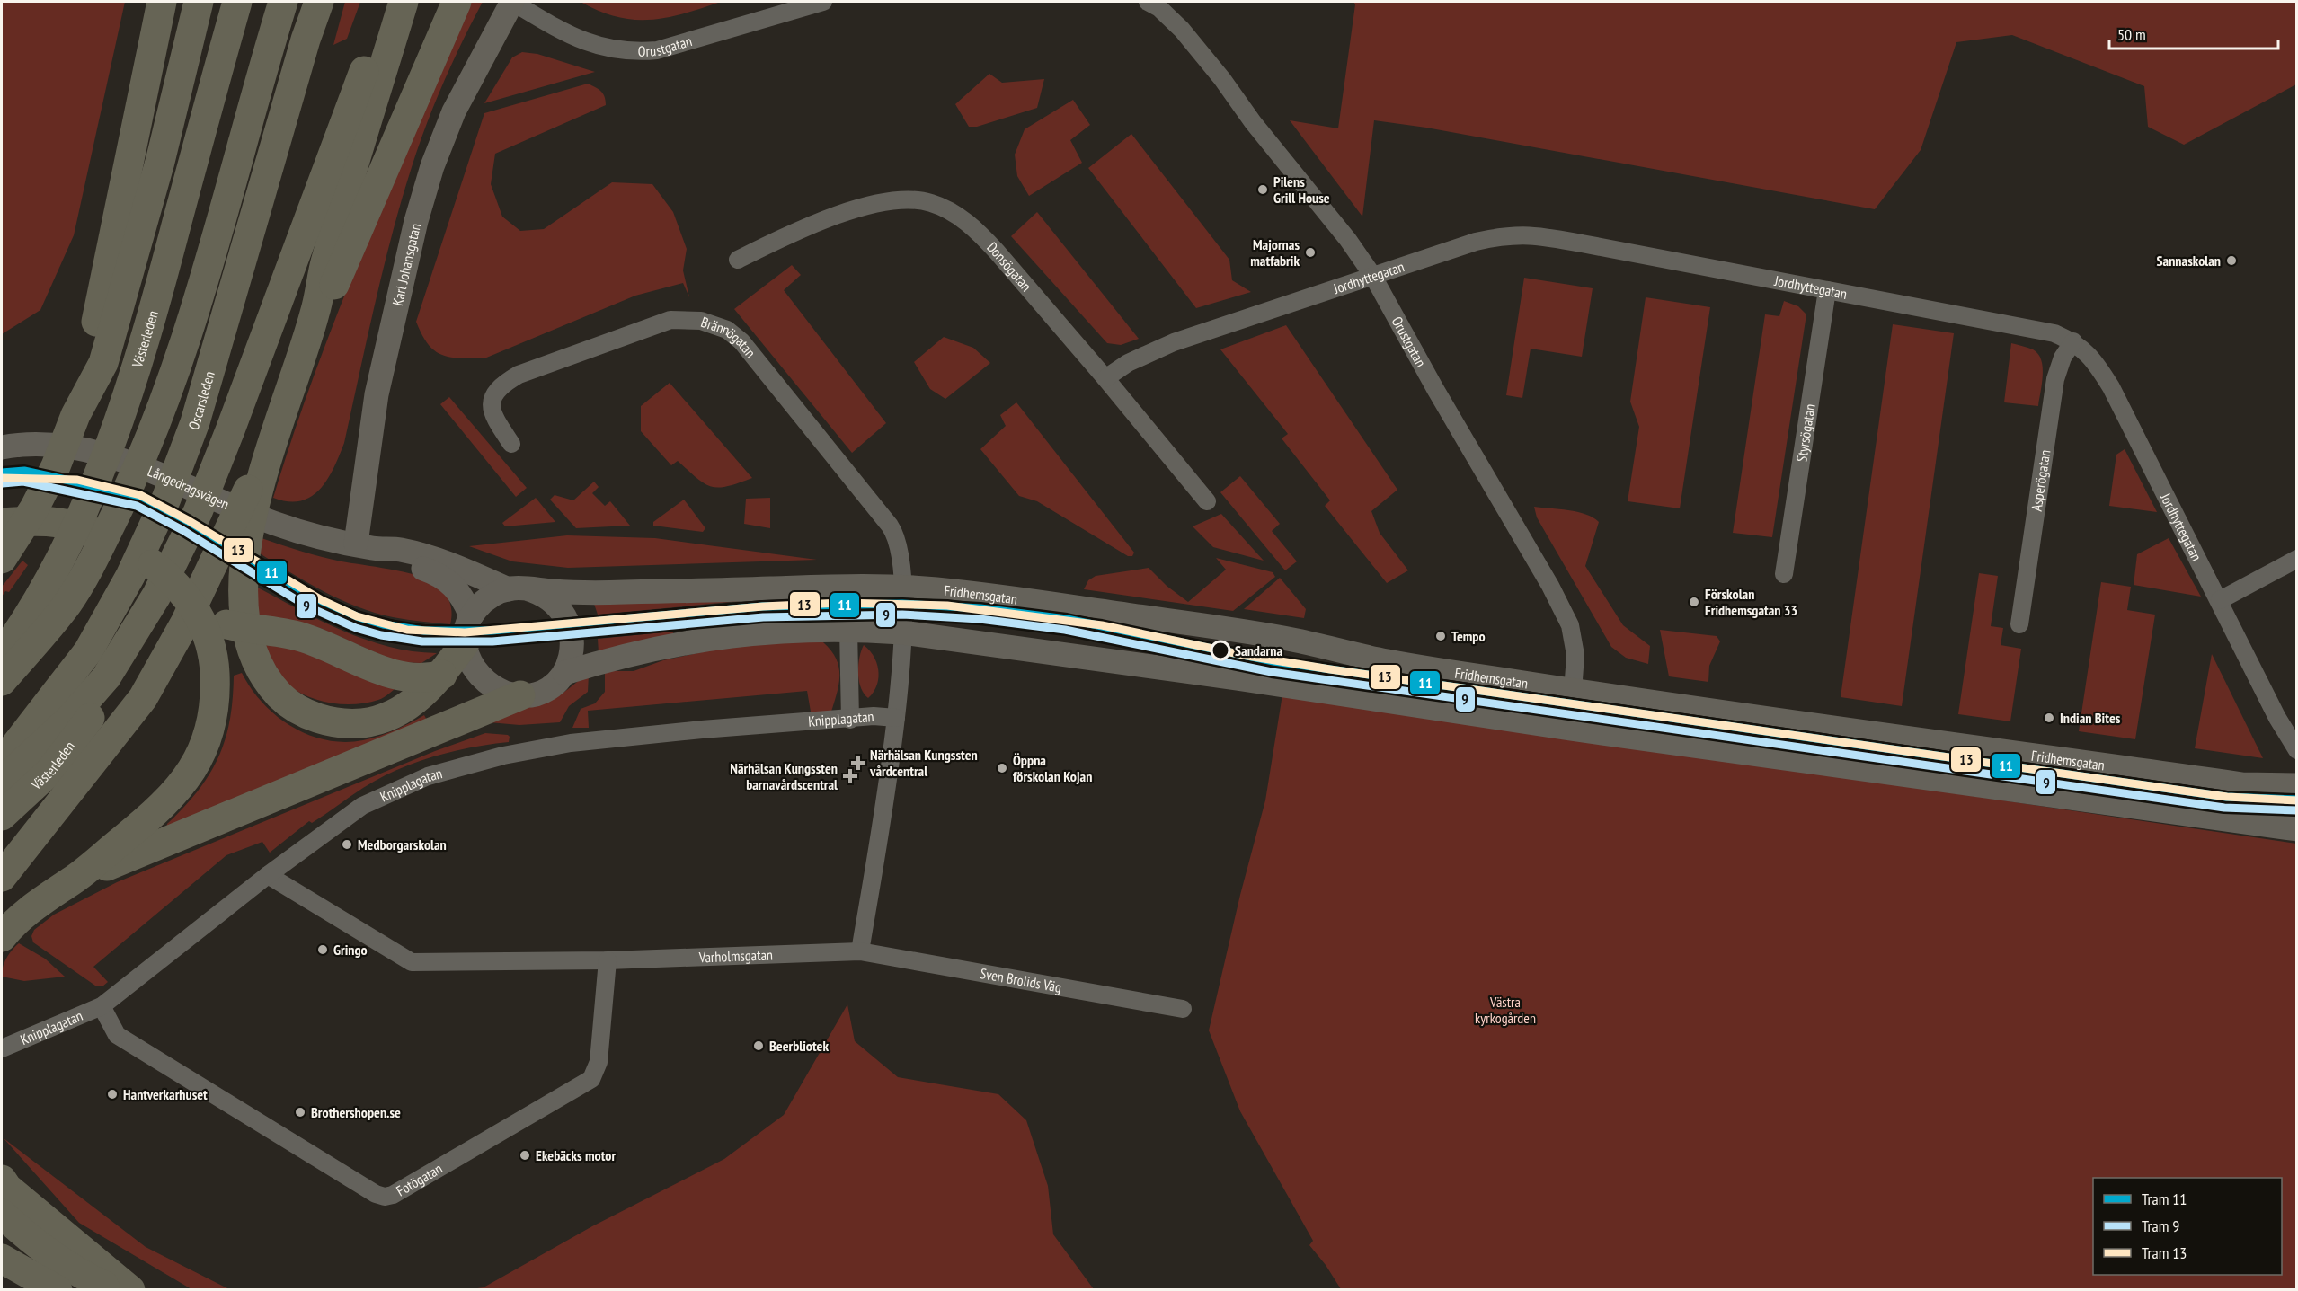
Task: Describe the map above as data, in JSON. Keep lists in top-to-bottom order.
{
  "streets": {
    "highway": ["Västerleden", "Oscarsleden"],
    "street": [
      "Orustgatan",
      "Karl Johansgatan",
      "Donsögatan",
      "Jordhyttegatan",
      "Brännögatan",
      "Styrsögatan",
      "Asperögatan",
      "Långedragsvägen",
      "Fridhemsgatan",
      "Knipplagatan",
      "Varholmsgatan",
      "Sven Brolids Väg",
      "Fotögatan"
    ]
  },
  "crossings": [
    ["Orustgatan", "Karl Johansgatan"],
    ["Orustgatan", "Jordhyttegatan"],
    ["Orustgatan", "Fridhemsgatan"],
    ["Karl Johansgatan", "Långedragsvägen"],
    ["Donsögatan", "Jordhyttegatan"],
    ["Jordhyttegatan", "Styrsögatan"],
    ["Jordhyttegatan", "Asperögatan"],
    ["Brännögatan", "Fridhemsgatan"],
    ["Långedragsvägen", "Fridhemsgatan"],
    ["Knipplagatan", "Varholmsgatan"],
    ["Knipplagatan", "Fotögatan"],
    ["Varholmsgatan", "Sven Brolids Väg"],
    ["Varholmsgatan", "Fotögatan"]
  ],
  "parks": ["Västra kyrkogården"],
  "places": {
    "other": [
      "Pilens Grill House",
      "Majornas matfabrik",
      "Sannaskolan",
      "Förskolan Fridhemsgatan 33",
      "Tempo",
      "Sandarna",
      "Indian Bites",
      "Öppna förskolan Kojan",
      "Medborgarskolan",
      "Gringo",
      "Beerbliotek",
      "Hantverkarhuset",
      "Brothershopen.se",
      "Ekebäcks motor"
    ],
    "health": ["Närhälsan Kungssten vårdcentral", "Närhälsan Kungssten barnavårdscentral"]
  },
  "lines": ["tram line 11", "tram line 13", "tram line 9"],
  "legend": ["Tram 11", "Tram 9", "Tram 13"],
  "scale_bar": "50 m"
}
